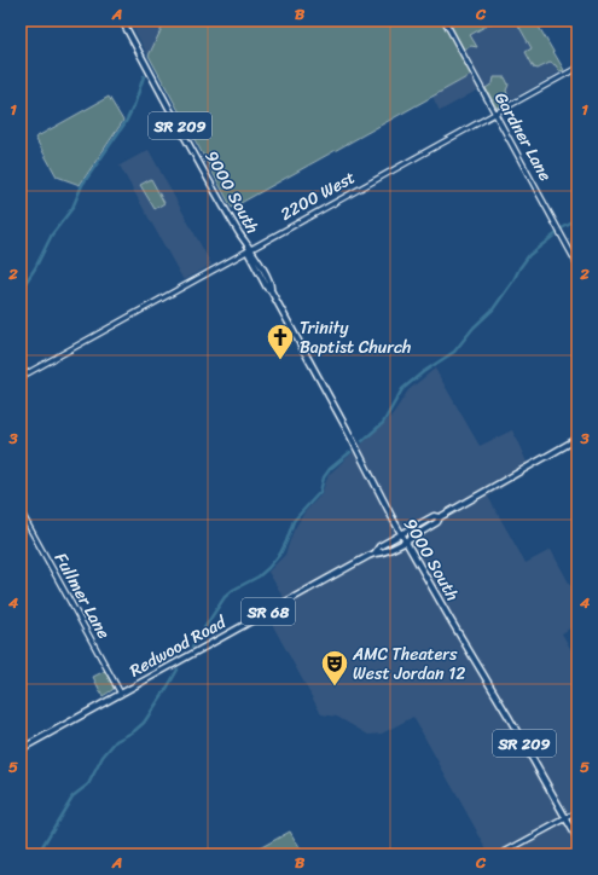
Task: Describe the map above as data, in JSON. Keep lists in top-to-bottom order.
{
  "streets": {
    "main road": [
      "SR 209",
      "9000 South",
      "SR 68",
      "Redwood Road"
    ],
    "street": ["Gardner Lane", "2200 West", "Fullmer Lane"]
  },
  "crossings": [
    ["Gardner Lane", "2200 West"],
    ["9000 South", "2200 West"],
    ["9000 South", "Redwood Road"],
    ["Fullmer Lane", "Redwood Road"]
  ],
  "places": {
    "church": ["Trinity Baptist Church"],
    "theatre": ["AMC Theaters West Jordan 12"]
  },
  "grid": {
    "columns": ["A", "B", "C"],
    "rows": [
      "1",
      "2",
      "3",
      "4",
      "5"
    ]
  }
}
